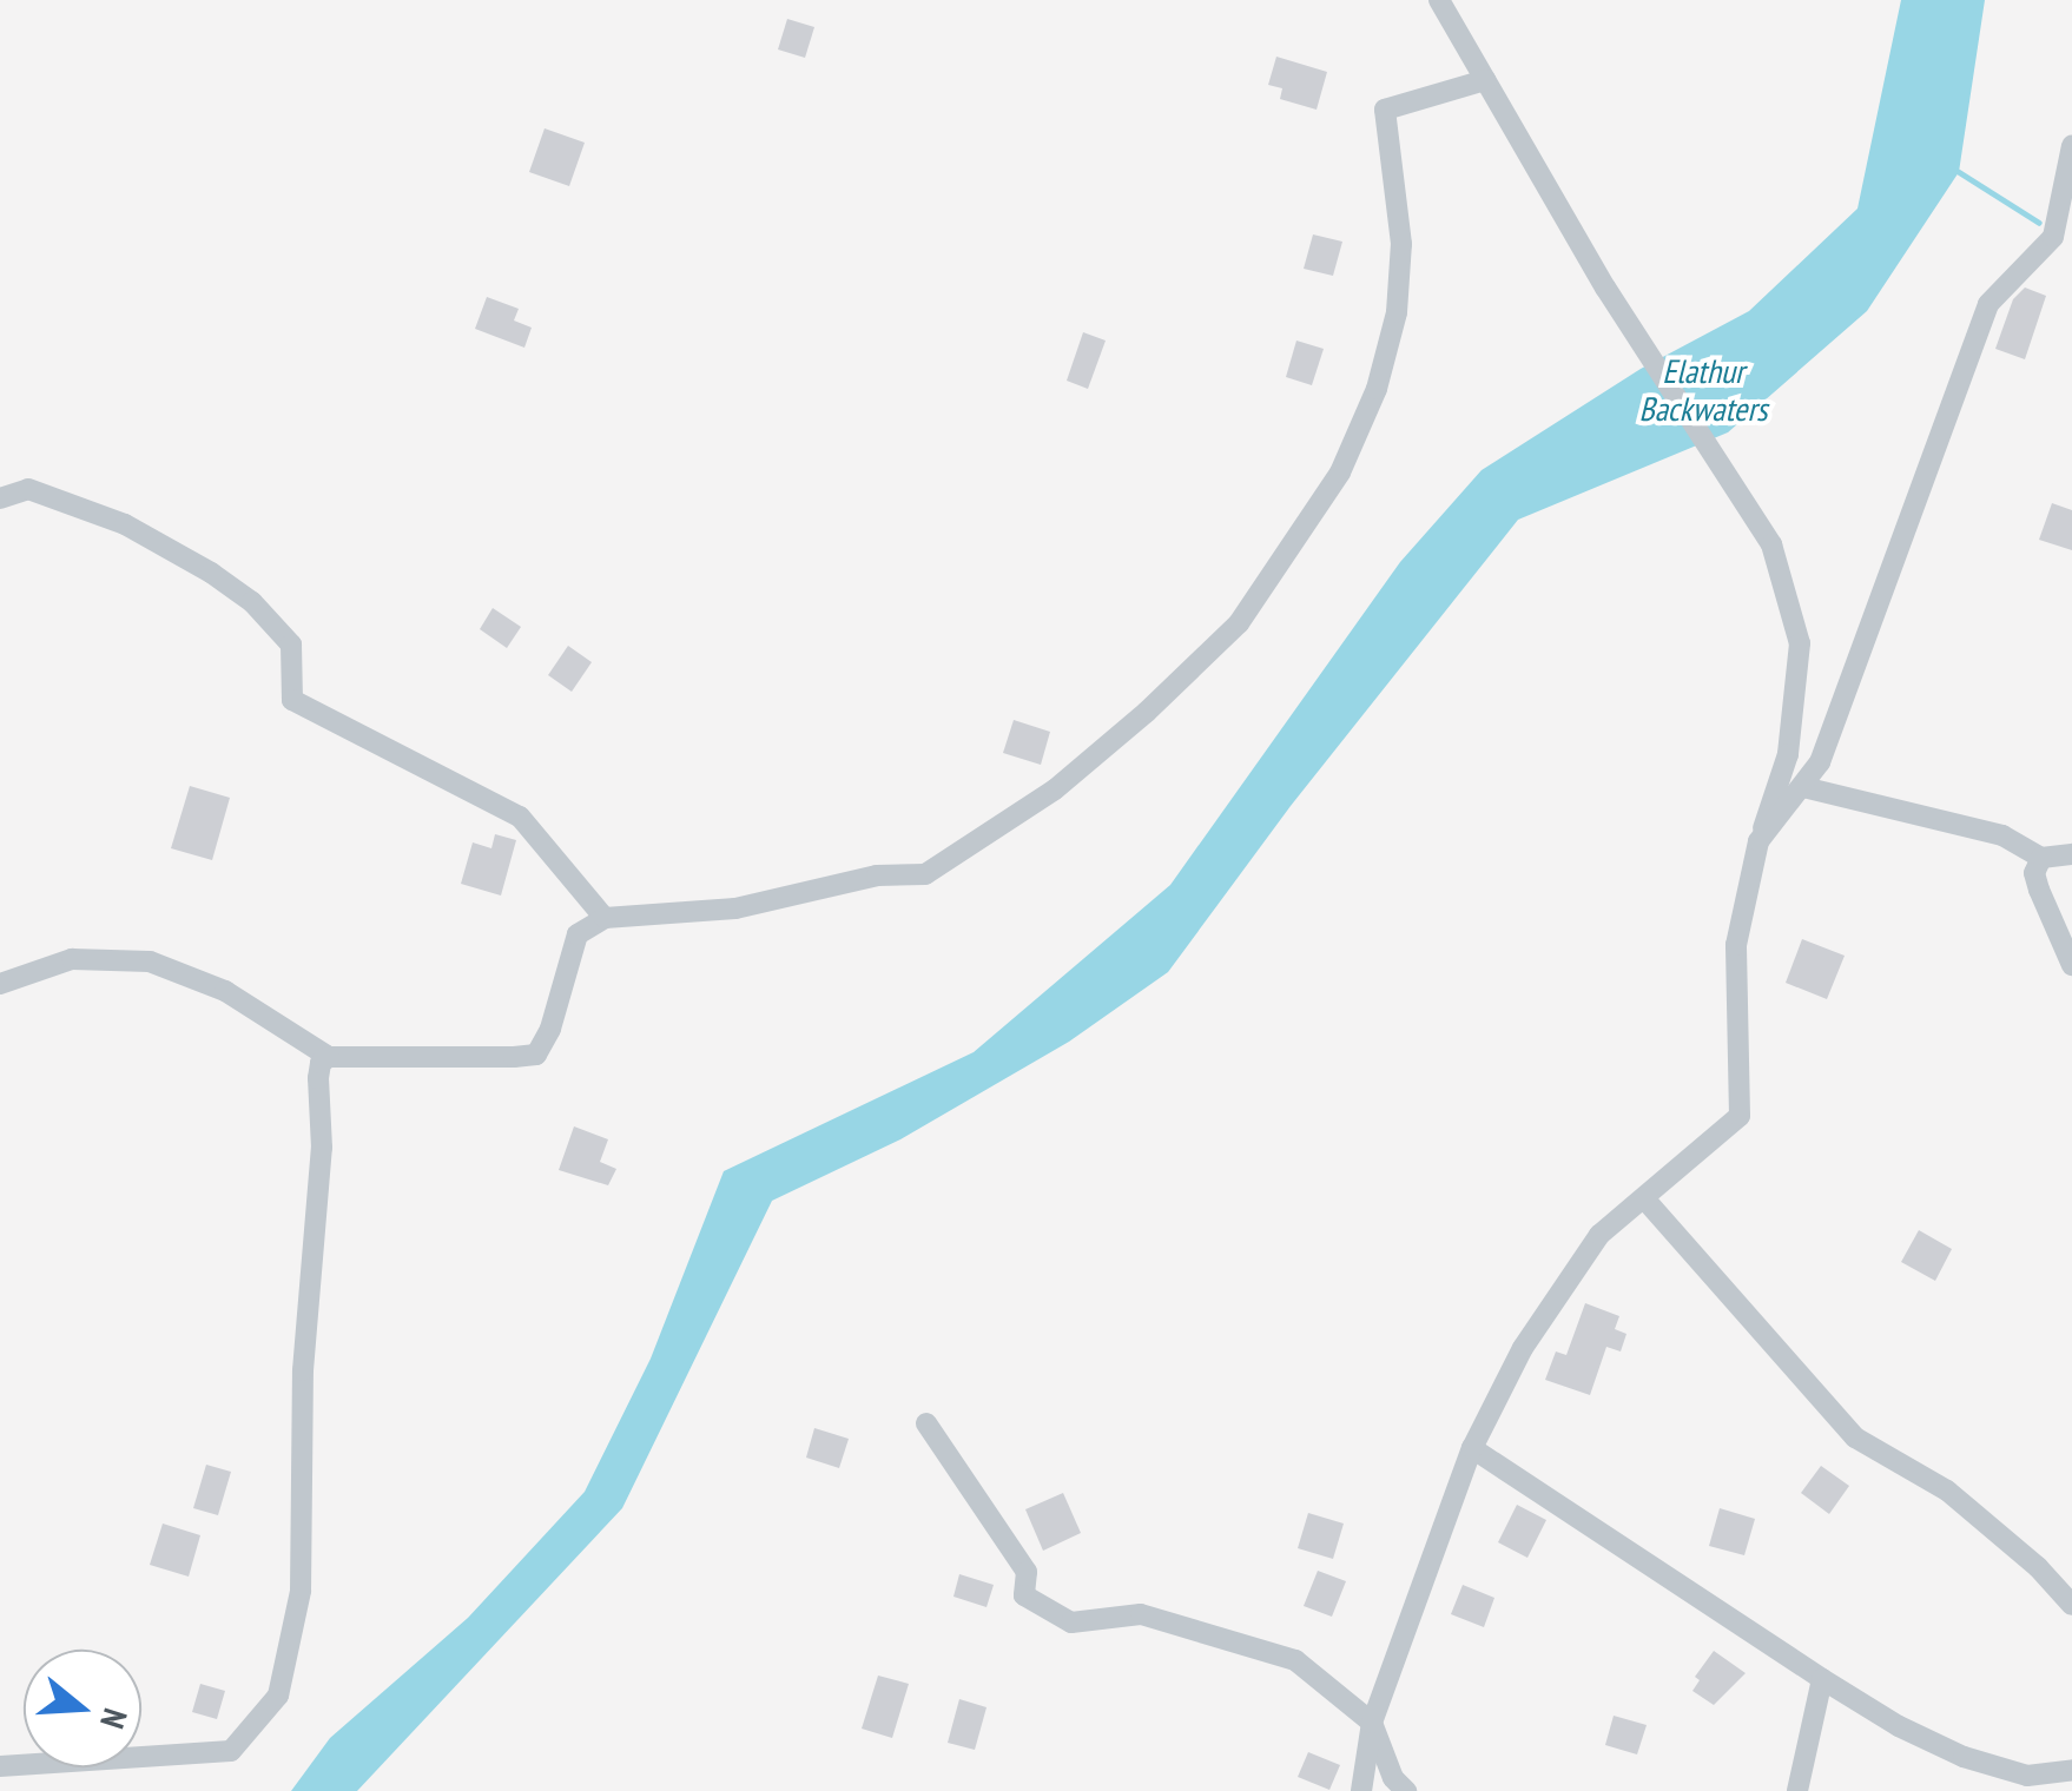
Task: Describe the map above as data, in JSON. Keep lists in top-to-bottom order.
{
  "water": ["Elathur Backwaters"],
  "north": "right"
}
